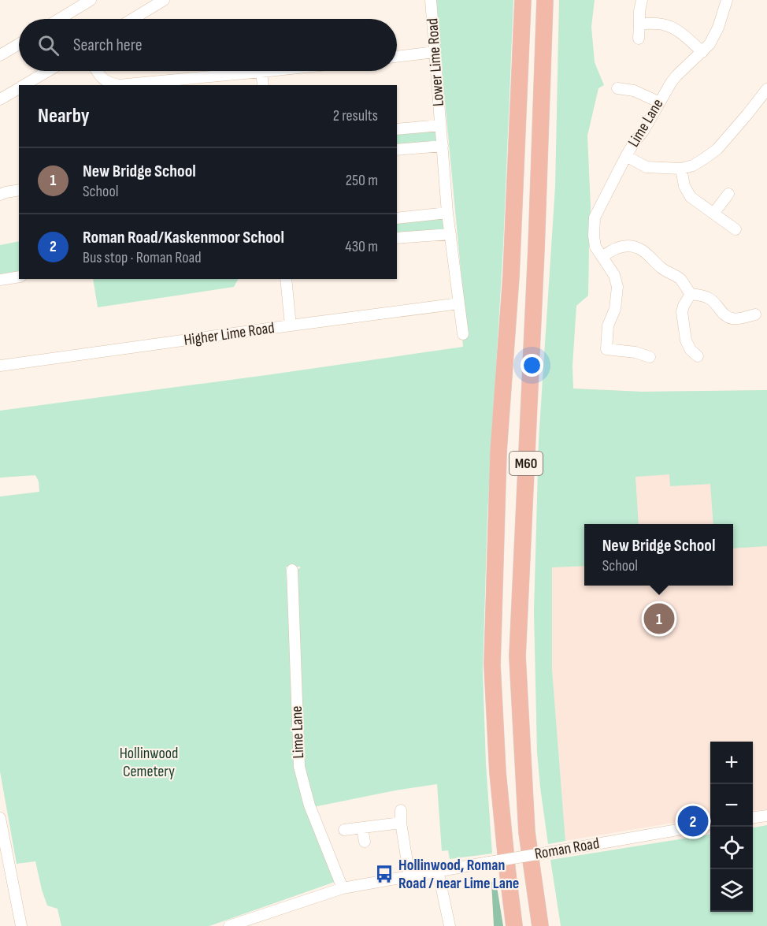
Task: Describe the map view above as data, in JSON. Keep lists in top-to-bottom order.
{
  "streets": {
    "highway": ["M60"],
    "street": [
      "Lower Lime Road",
      "Lime Lane",
      "Higher Lime Road",
      "Roman Road"
    ]
  },
  "crossings": [
    ["Lower Lime Road", "Higher Lime Road"],
    ["Lime Lane", "Roman Road"]
  ],
  "parks": ["Hollinwood Cemetery"],
  "places": {
    "bus stop": ["Hollinwood, Roman Road / near Lime Lane"]
  },
  "page": {
    "search": "Search here",
    "heading": ["Nearby", "2 results"],
    "list": [
      {
        "mark": "1",
        "name": "New Bridge School",
        "note": "School",
        "value": "250 m"
      },
      {
        "mark": "2",
        "name": "Roman Road/Kaskenmoor School",
        "note": "Bus stop · Roman Road",
        "value": "430 m"
      }
    ],
    "popup": ["New Bridge School", "School"],
    "pins": ["1", "2"],
    "map_buttons": ["+", "−"]
  }
}
